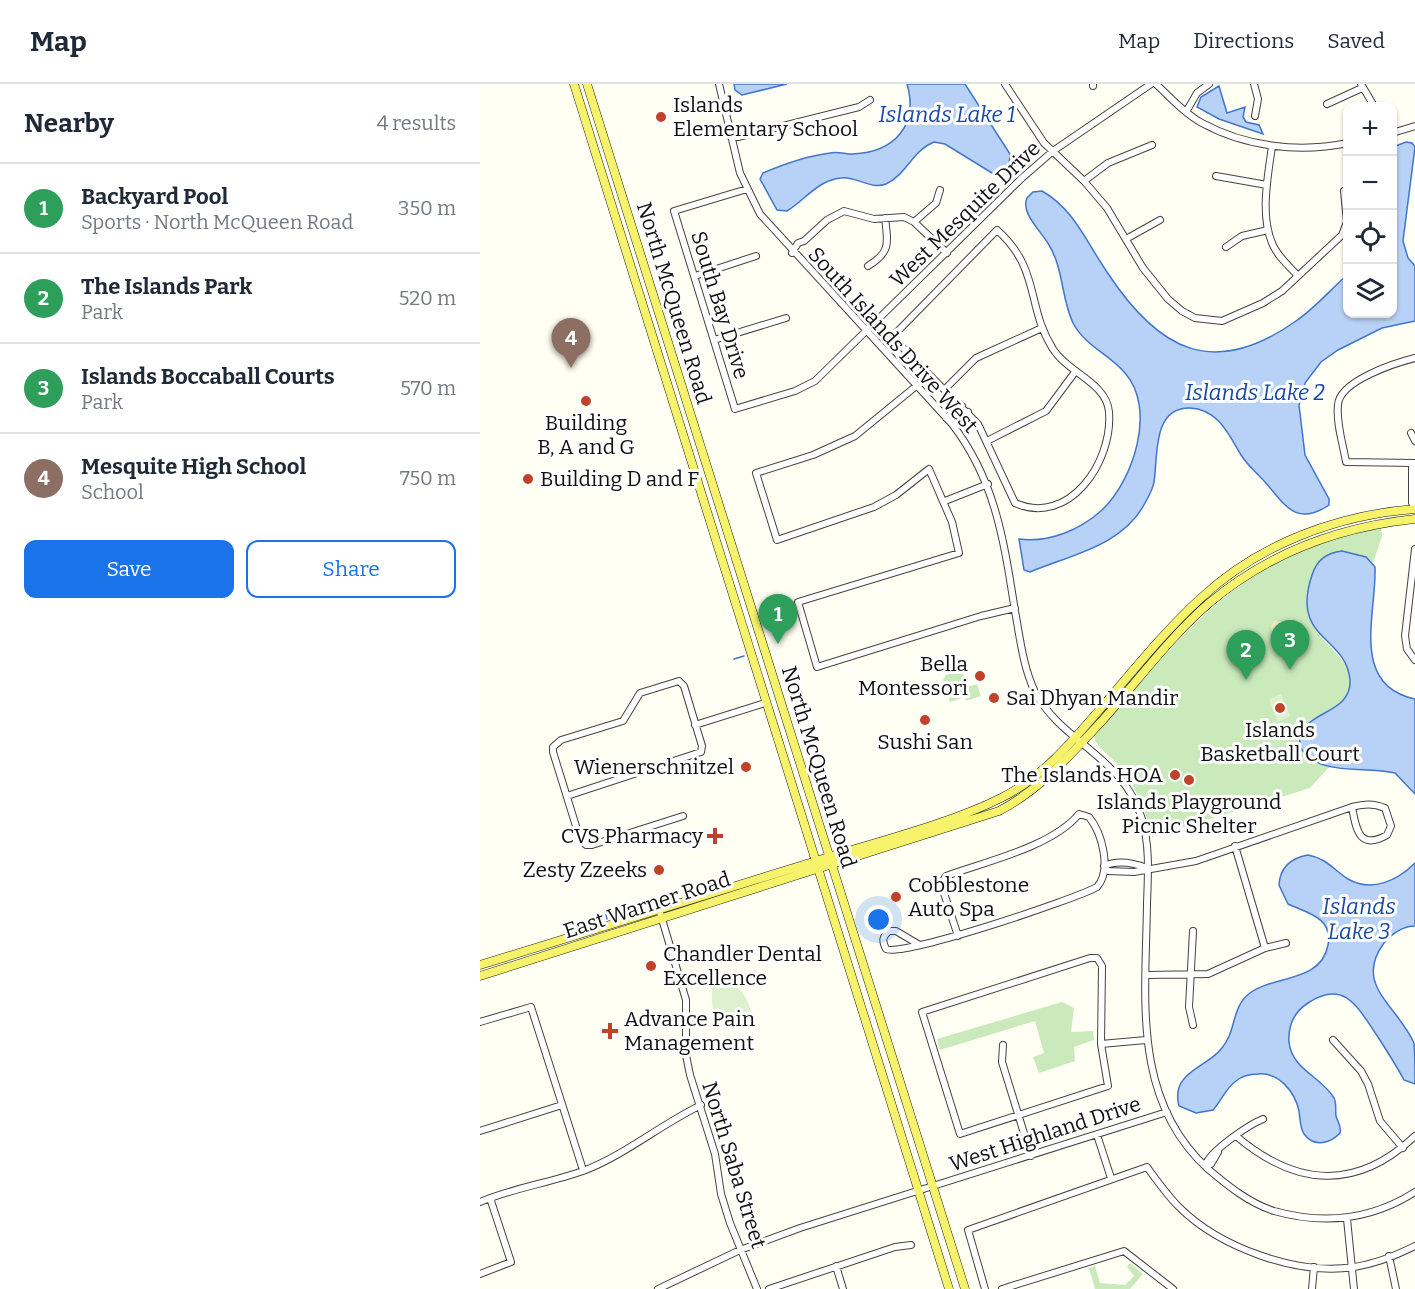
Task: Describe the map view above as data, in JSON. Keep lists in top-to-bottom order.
{
  "streets": {
    "main road": ["North McQueen Road", "East Warner Road"],
    "street": [
      "West Mesquite Drive",
      "South Bay Drive",
      "South Islands Drive West",
      "West Highland Drive",
      "North Saba Street"
    ]
  },
  "crossings": [
    ["West Mesquite Drive", "South Bay Drive"],
    ["West Mesquite Drive", "South Islands Drive West"],
    ["North McQueen Road", "East Warner Road"],
    ["North McQueen Road", "West Highland Drive"],
    ["South Bay Drive", "South Islands Drive West"],
    ["South Islands Drive West", "East Warner Road"],
    ["South Islands Drive West", "West Highland Drive"],
    ["East Warner Road", "North Saba Street"],
    ["West Highland Drive", "North Saba Street"]
  ],
  "water": ["Islands Lake 1", "Islands Lake 2", "Islands Lake 3"],
  "places": {
    "other": [
      "Islands Elementary School",
      "Building B, A and G",
      "Building D and F",
      "Bella Montessori",
      "Sai Dhyan Mandir",
      "Islands Basketball Court",
      "Sushi San",
      "Wienerschnitzel",
      "The Islands HOA",
      "Islands Playground Picnic Shelter",
      "Zesty Zzeeks",
      "Cobblestone Auto Spa",
      "Chandler Dental Excellence"
    ],
    "health": ["CVS Pharmacy", "Advance Pain Management"]
  },
  "page": {
    "header": "Map",
    "nav": ["Map", "Directions", "Saved"],
    "heading": ["Nearby", "4 results"],
    "map_buttons": ["+", "−"],
    "list": [
      {
        "mark": "1",
        "name": "Backyard Pool",
        "note": "Sports · North McQueen Road",
        "value": "350 m"
      },
      {
        "mark": "2",
        "name": "The Islands Park",
        "note": "Park",
        "value": "520 m"
      },
      {
        "mark": "3",
        "name": "Islands Boccaball Courts",
        "note": "Park",
        "value": "570 m"
      },
      {
        "mark": "4",
        "name": "Mesquite High School",
        "note": "School",
        "value": "750 m"
      }
    ],
    "pins": [
      "4",
      "1",
      "3",
      "2"
    ],
    "buttons": ["Save", "Share"]
  }
}
